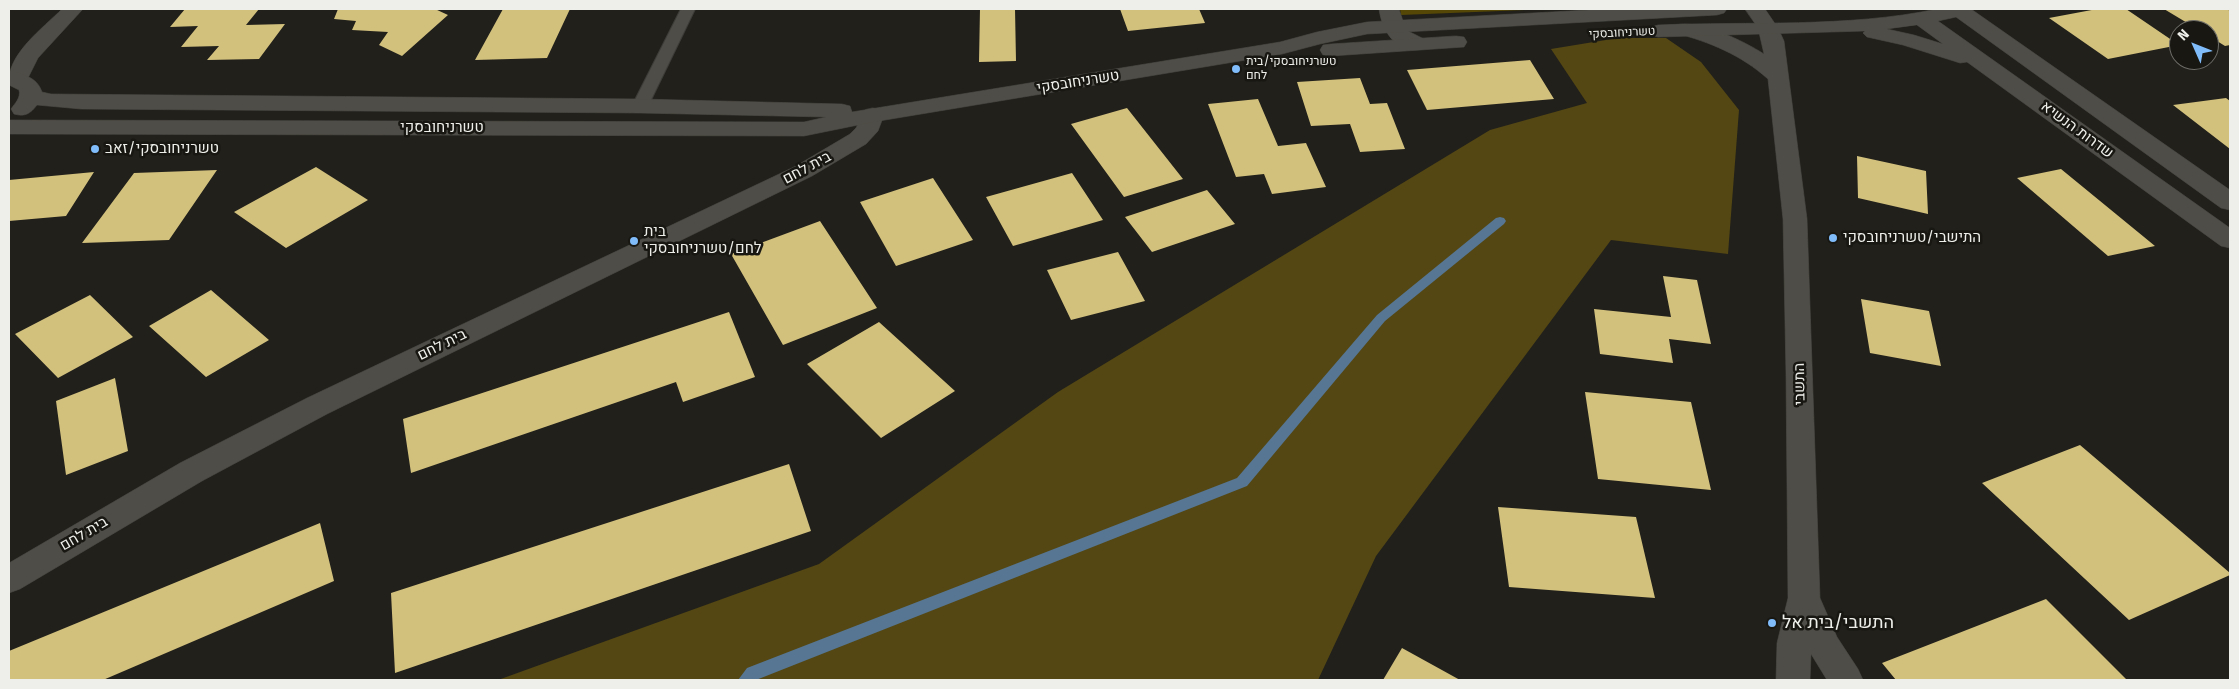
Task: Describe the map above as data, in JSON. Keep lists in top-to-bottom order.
{
  "streets": {
    "street": [
      "טשרניחובסקי",
      "שדרות הנשיא",
      "בית לחם",
      "התשבי"
    ]
  },
  "crossings": [
    ["טשרניחובסקי", "שדרות הנשיא"],
    ["טשרניחובסקי", "בית לחם"],
    ["טשרניחובסקי", "התשבי"]
  ],
  "places": [
    "טשרניחובסקי/בית לחם",
    "טשרניחובסקי/זאב",
    "התישבי/טשרניחובסקי",
    "בית לחם/טשרניחובסקי",
    "התשבי/בית אל"
  ],
  "north": "top left"
}
